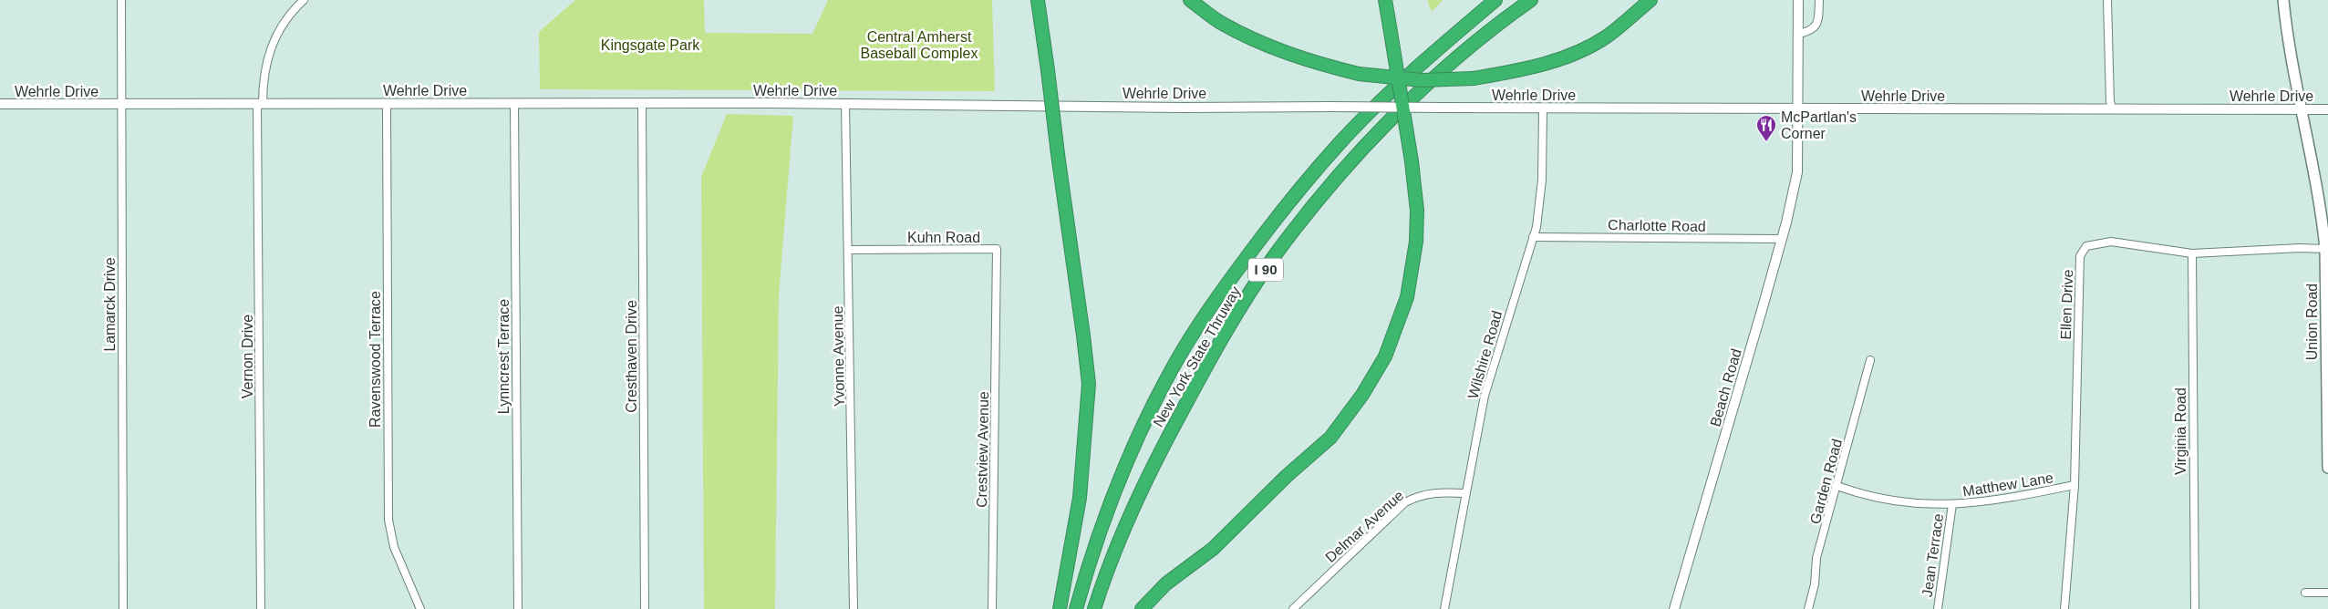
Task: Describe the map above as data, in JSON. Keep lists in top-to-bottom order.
{
  "streets": {
    "highway": ["I 90", "New York State Thruway"],
    "main road": ["Union Road"],
    "street": [
      "Wehrle Drive",
      "Charlotte Road",
      "Kuhn Road",
      "Lamarck Drive",
      "Ellen Drive",
      "Wilshire Road",
      "Vernon Drive",
      "Lynncrest Terrace",
      "Cresthaven Drive",
      "Yvonne Avenue",
      "Ravenswood Terrace",
      "Beach Road",
      "Virginia Road",
      "Crestview Avenue",
      "Garden Road",
      "Matthew Lane",
      "Delmar Avenue",
      "Jean Terrace"
    ]
  },
  "crossings": [
    ["Wehrle Drive", "Lamarck Drive"],
    ["Wehrle Drive", "Union Road"],
    ["Wehrle Drive", "Wilshire Road"],
    ["Wehrle Drive", "Vernon Drive"],
    ["Wehrle Drive", "Lynncrest Terrace"],
    ["Wehrle Drive", "Cresthaven Drive"],
    ["Wehrle Drive", "Yvonne Avenue"],
    ["Wehrle Drive", "Ravenswood Terrace"],
    ["Wehrle Drive", "Beach Road"],
    ["Charlotte Road", "Wilshire Road"],
    ["Charlotte Road", "Beach Road"],
    ["Kuhn Road", "Yvonne Avenue"],
    ["Kuhn Road", "Crestview Avenue"],
    ["Ellen Drive", "Union Road"],
    ["Ellen Drive", "Virginia Road"],
    ["Ellen Drive", "Matthew Lane"],
    ["Wilshire Road", "Delmar Avenue"],
    ["Garden Road", "Matthew Lane"],
    ["Matthew Lane", "Jean Terrace"]
  ],
  "parks": ["Central Amherst Baseball Complex", "Kingsgate Park"],
  "places": {
    "restaurant": ["McPartlan's Corner"]
  }
}
